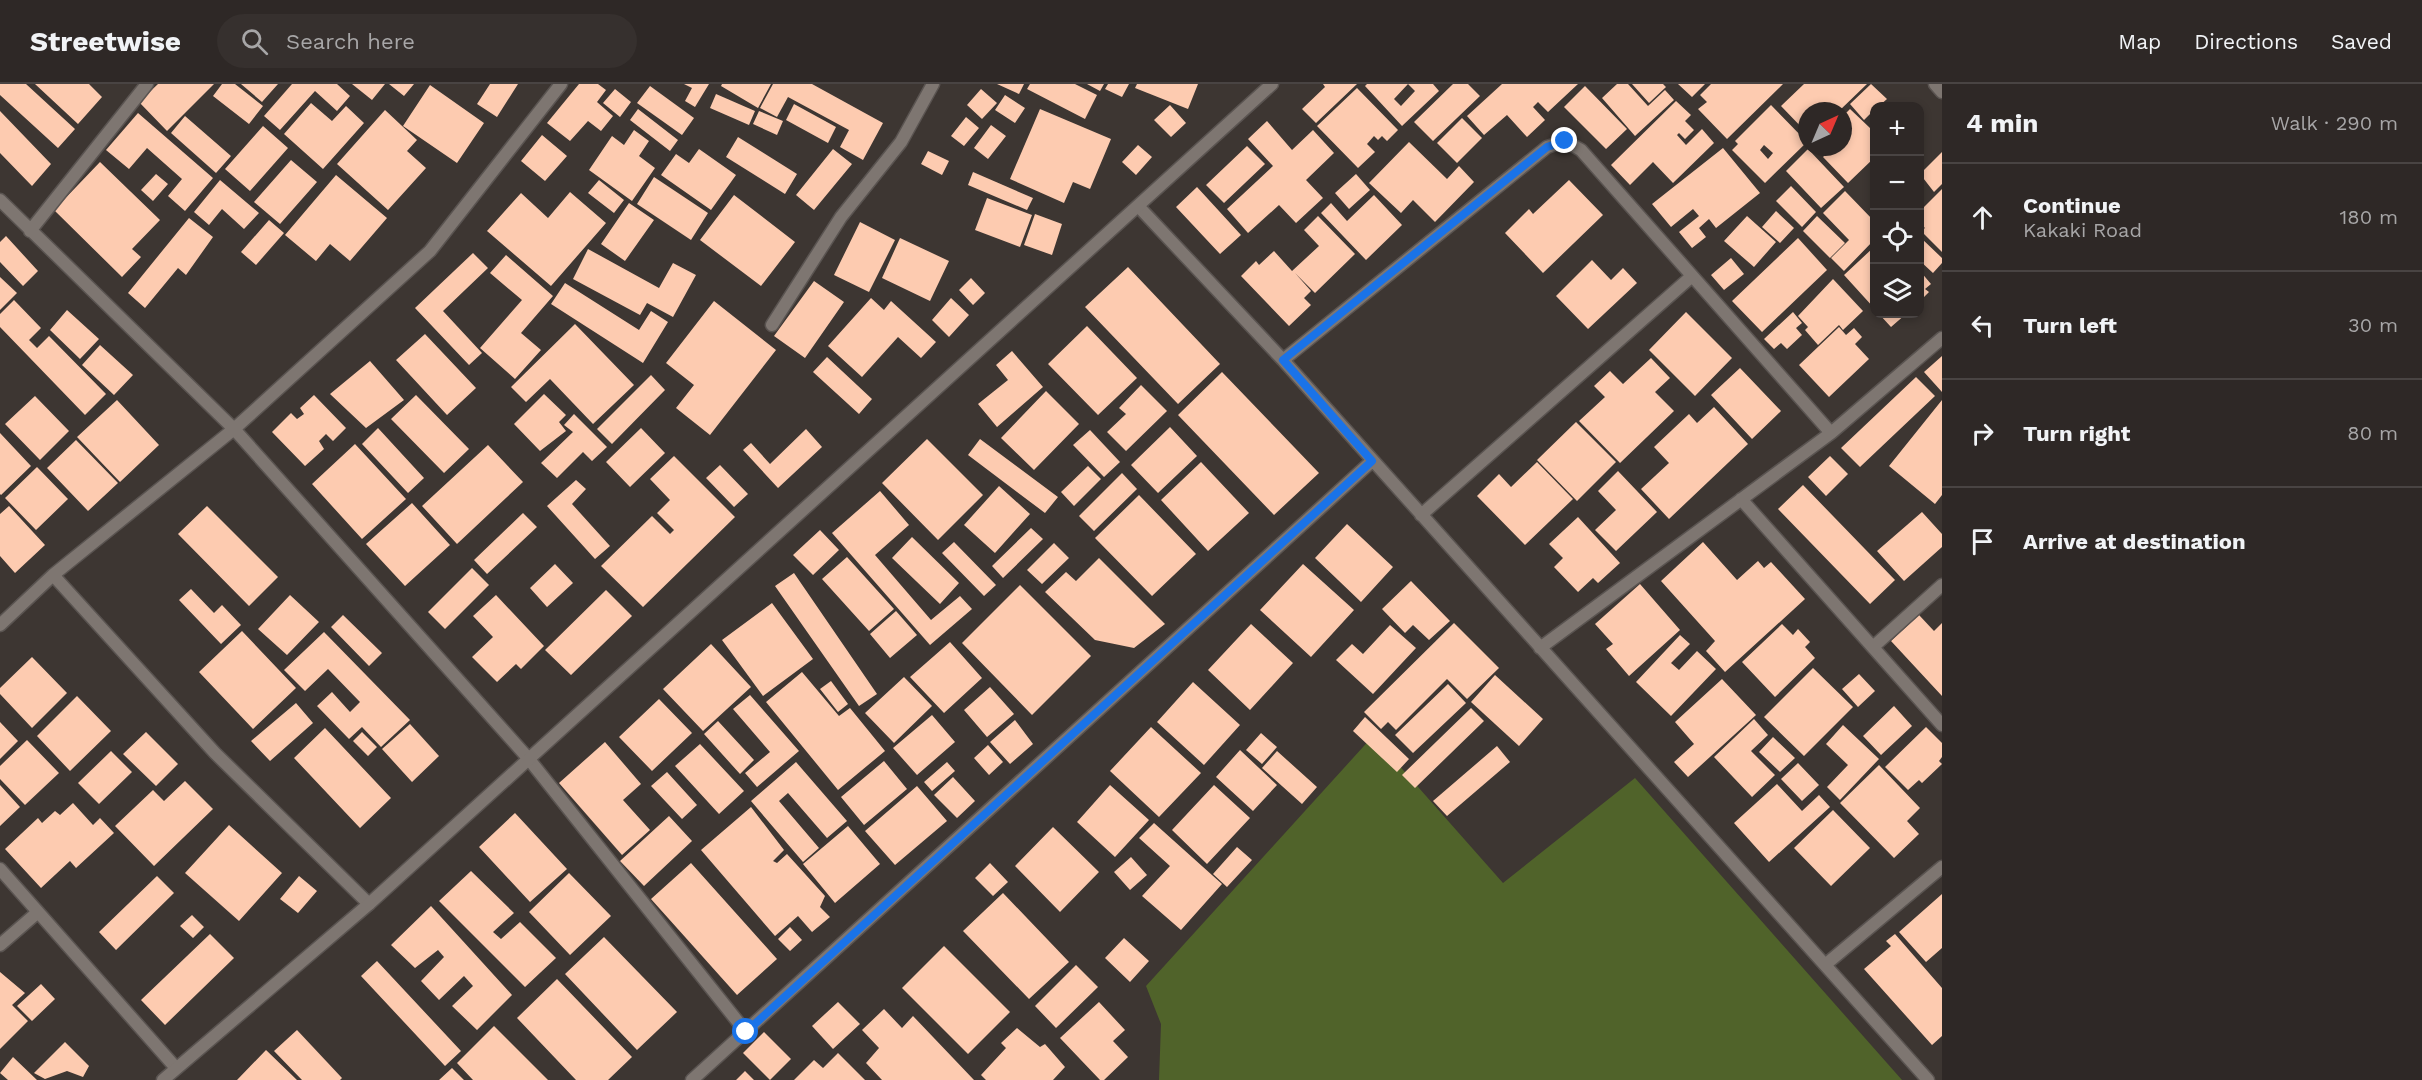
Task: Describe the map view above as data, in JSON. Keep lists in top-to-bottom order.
{
  "north": "top right",
  "page": {
    "header": "Streetwise",
    "search": "Search here",
    "nav": ["Map", "Directions", "Saved"],
    "heading": ["4 min", "Walk · 290 m"],
    "map_buttons": ["+", "−"],
    "list": [
      ["Continue", "Kakaki Road", "180 m"],
      ["Turn left", "30 m"],
      ["Turn right", "80 m"],
      "Arrive at destination"
    ]
  }
}
